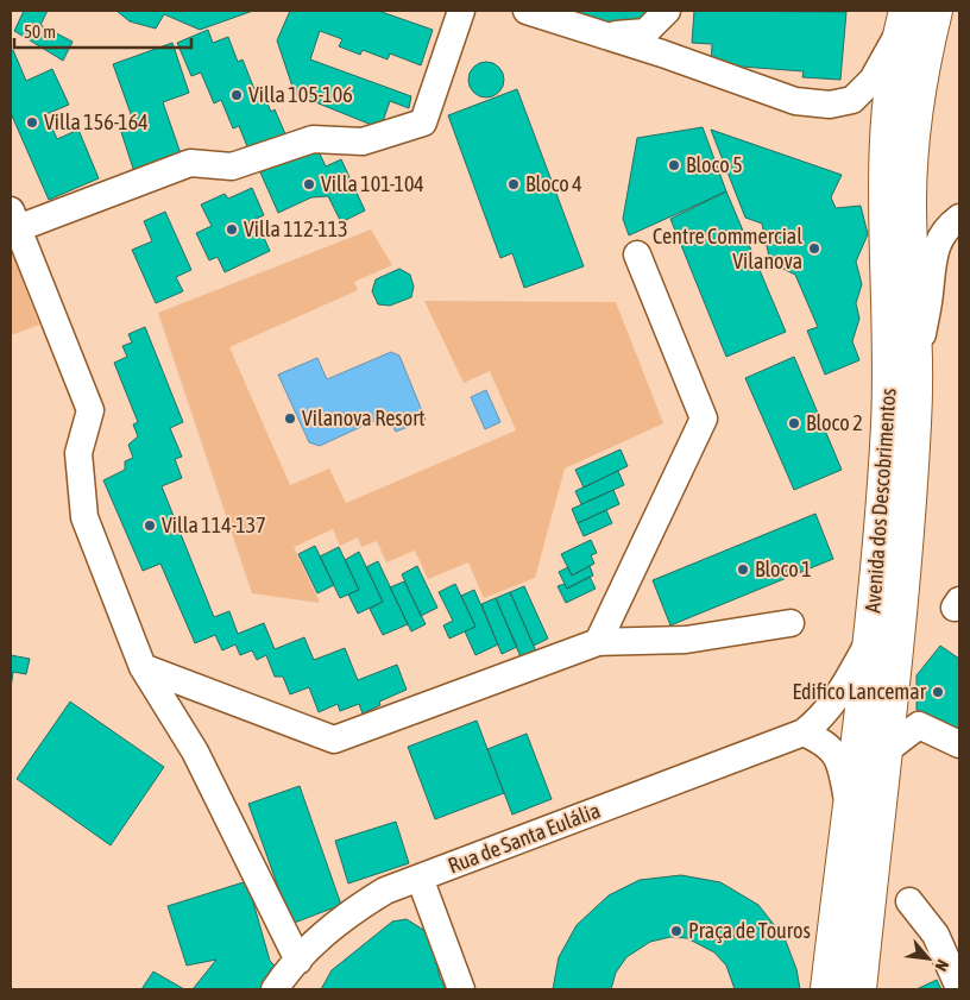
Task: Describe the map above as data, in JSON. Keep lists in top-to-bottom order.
{
  "streets": {
    "main road": ["Avenida dos Descobrimentos"],
    "street": ["Rua de Santa Eulália"]
  },
  "crossings": [
    ["Avenida dos Descobrimentos", "Rua de Santa Eulália"]
  ],
  "places": [
    "Villa 105-106",
    "Villa 156-164",
    "Bloco 5",
    "Villa 101-104",
    "Bloco 4",
    "Villa 112-113",
    "Centre Commercial Vilanova",
    "Vilanova Resort",
    "Bloco 2",
    "Villa 114-137",
    "Bloco 1",
    "Edifico Lancemar",
    "Praça de Touros"
  ],
  "scale_bar": "50 m",
  "north": "bottom right"
}
